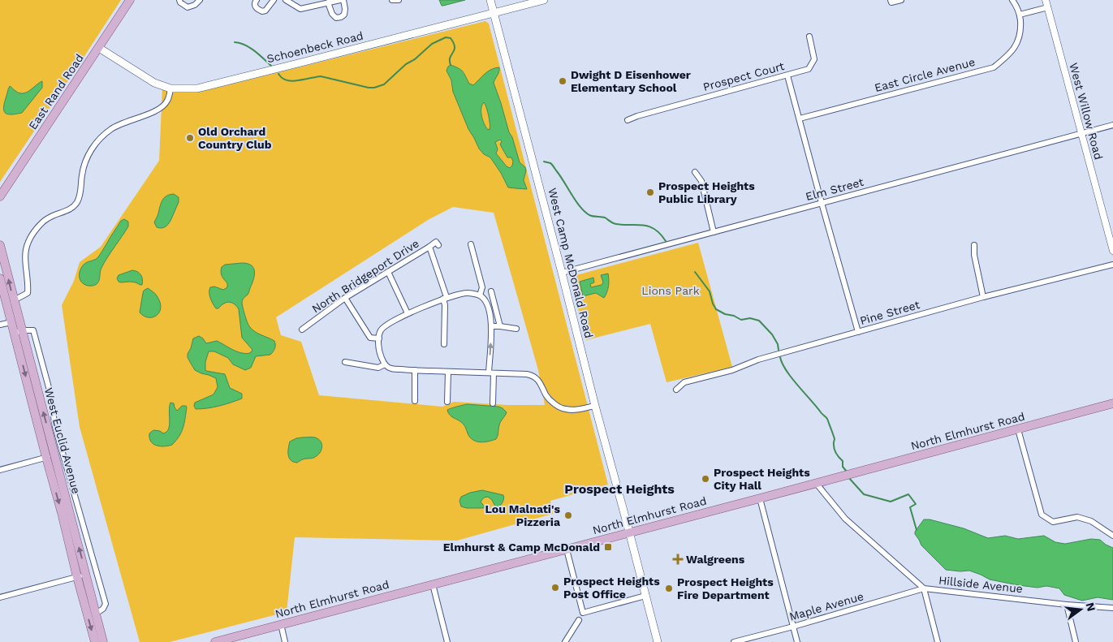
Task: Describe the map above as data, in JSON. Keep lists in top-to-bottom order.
{
  "streets": {
    "main road": [
      "Schoenbeck Road",
      "East Rand Road",
      "West Camp McDonald Road",
      "North Elmhurst Road",
      "West Euclid Avenue"
    ],
    "street": [
      "East Circle Avenue",
      "Prospect Court",
      "West Willow Road",
      "Elm Street",
      "North Bridgeport Drive",
      "Pine Street",
      "Hillside Avenue",
      "Maple Avenue"
    ]
  },
  "crossings": [
    ["Schoenbeck Road", "East Rand Road"],
    ["Schoenbeck Road", "West Camp McDonald Road"],
    ["West Willow Road", "Elm Street"],
    ["Elm Street", "West Camp McDonald Road"],
    ["West Camp McDonald Road", "North Elmhurst Road"],
    ["North Elmhurst Road", "Hillside Avenue"],
    ["Hillside Avenue", "Maple Avenue"]
  ],
  "districts": ["Prospect Heights"],
  "parks": ["Lions Park"],
  "places": {
    "other": [
      "Dwight D Eisenhower Elementary School",
      "Old Orchard Country Club",
      "Prospect Heights Public Library",
      "Prospect Heights City Hall",
      "Lou Malnati's Pizzeria",
      "Prospect Heights Post Office",
      "Prospect Heights Fire Department"
    ],
    "transit": ["Elmhurst & Camp McDonald"],
    "health": ["Walgreens"]
  },
  "north": "right"
}
